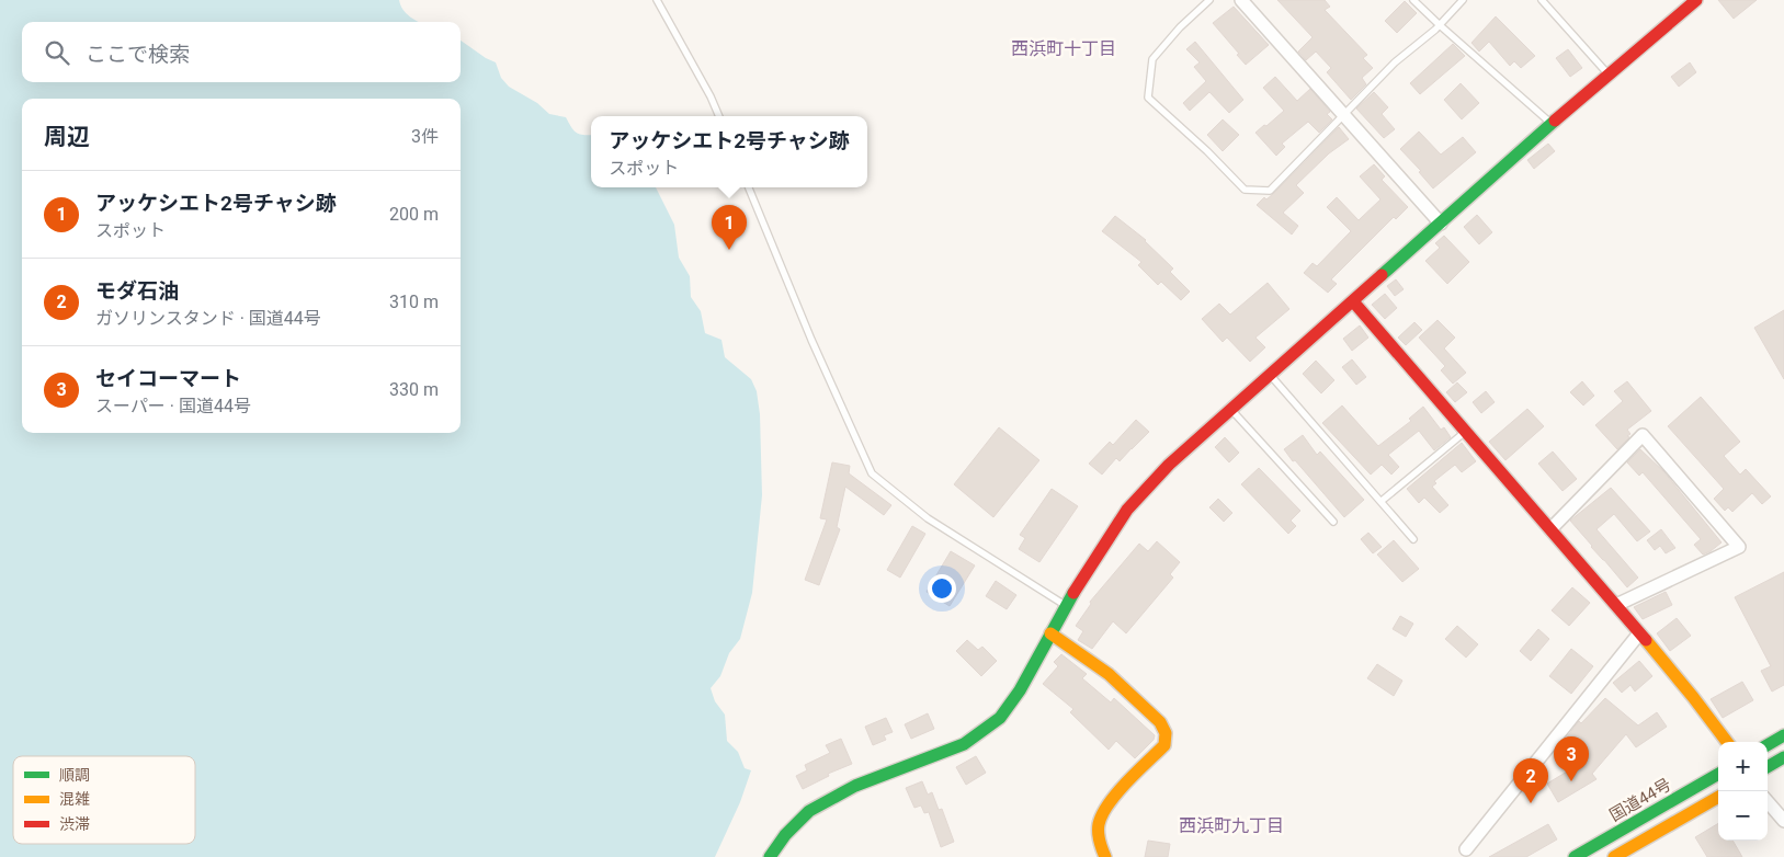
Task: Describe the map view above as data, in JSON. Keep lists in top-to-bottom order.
{
  "streets": {
    "main road": ["国道44号"]
  },
  "districts": ["西浜町十丁目", "西浜町九丁目"],
  "legend": ["順調", "混雑", "渋滞"],
  "page": {
    "search": "ここで検索",
    "heading": ["周辺", "3件"],
    "popup": ["アッケシエト2号チャシ跡", "スポット"],
    "list": [
      {
        "mark": "1",
        "name": "アッケシエト2号チャシ跡",
        "note": "スポット",
        "value": "200 m"
      },
      {
        "mark": "2",
        "name": "モダ石油",
        "note": "ガソリンスタンド · 国道44号",
        "value": "310 m"
      },
      {
        "mark": "3",
        "name": "セイコーマート",
        "note": "スーパー · 国道44号",
        "value": "330 m"
      }
    ],
    "pins": ["1", "3", "2"],
    "map_buttons": ["+", "−"]
  }
}
